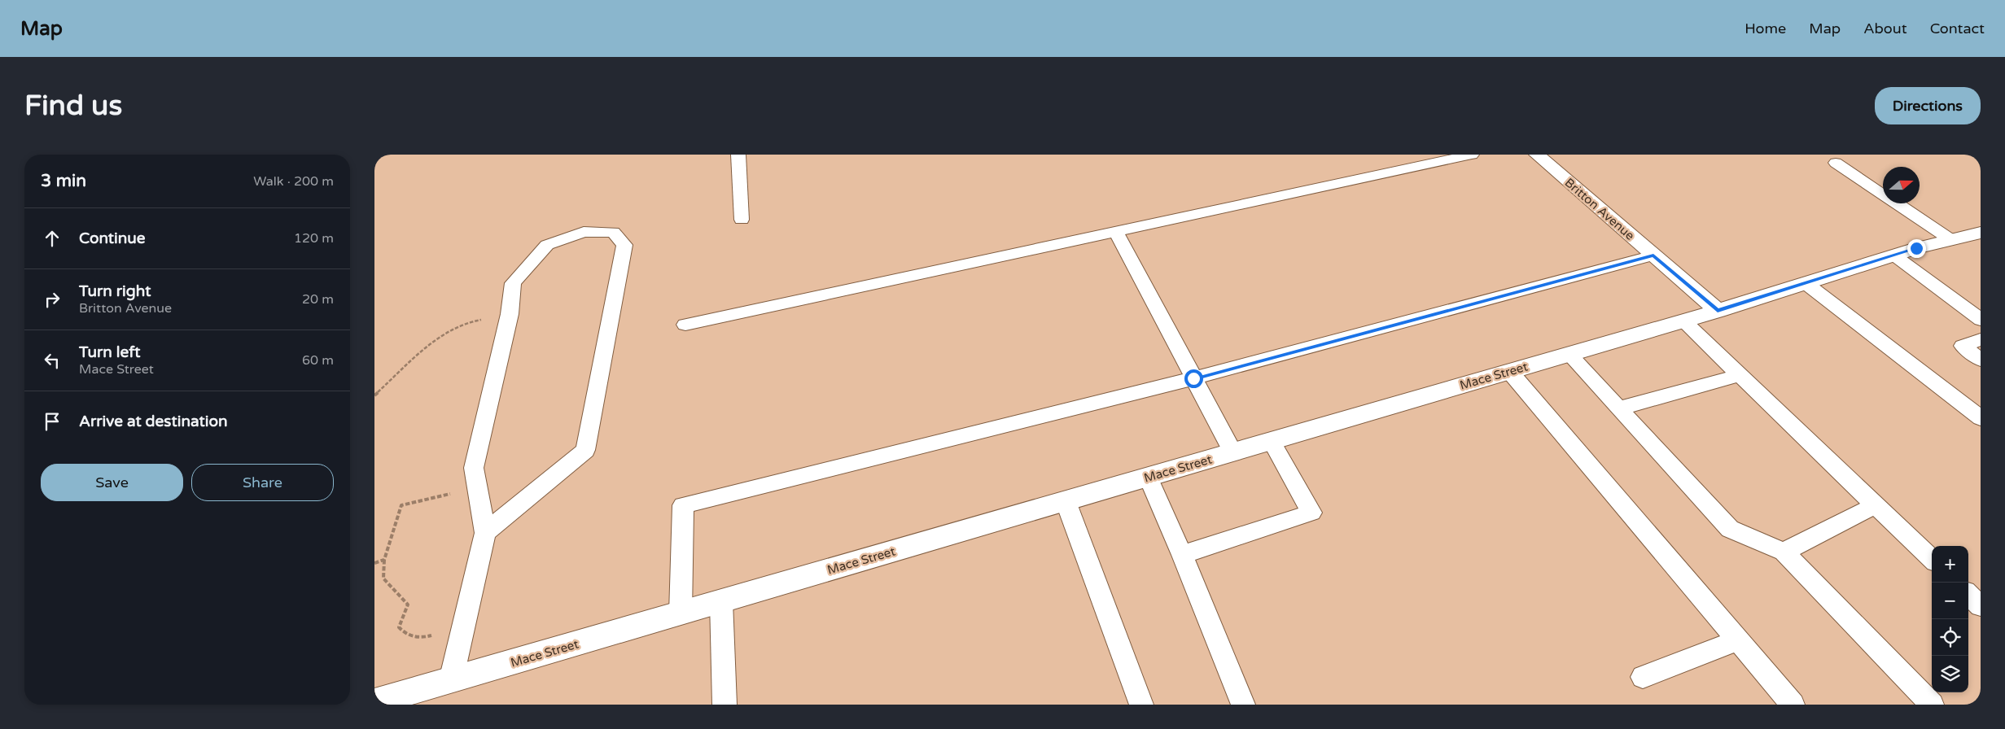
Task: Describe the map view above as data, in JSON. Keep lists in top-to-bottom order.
{
  "streets": {
    "street": ["Britton Avenue", "Mace Street"]
  },
  "crossings": [
    ["Britton Avenue", "Mace Street"]
  ],
  "north": "right",
  "page": {
    "header": "Map",
    "nav": [
      "Home",
      "Map",
      "About",
      "Contact"
    ],
    "buttons": [
      "Directions",
      ["Save", "Share"]
    ],
    "title": "Find us",
    "heading": ["3 min", "Walk · 200 m"],
    "list": [
      ["Continue", "120 m"],
      ["Turn right", "Britton Avenue", "20 m"],
      ["Turn left", "Mace Street", "60 m"],
      "Arrive at destination"
    ],
    "map_buttons": ["+", "−"]
  }
}
